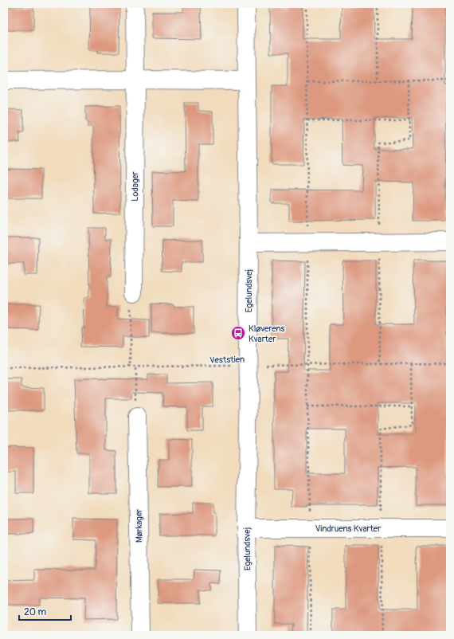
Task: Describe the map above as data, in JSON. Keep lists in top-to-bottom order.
{
  "streets": {
    "street": [
      "Lodager",
      "Egelundsvej",
      "Mørkager",
      "Vindruens Kvarter"
    ],
    "path": ["Veststien"]
  },
  "crossings": [
    ["Egelundsvej", "Vindruens Kvarter"]
  ],
  "places": {
    "bus stop": ["Kløverens Kvarter"]
  },
  "scale_bar": "20 m"
}
